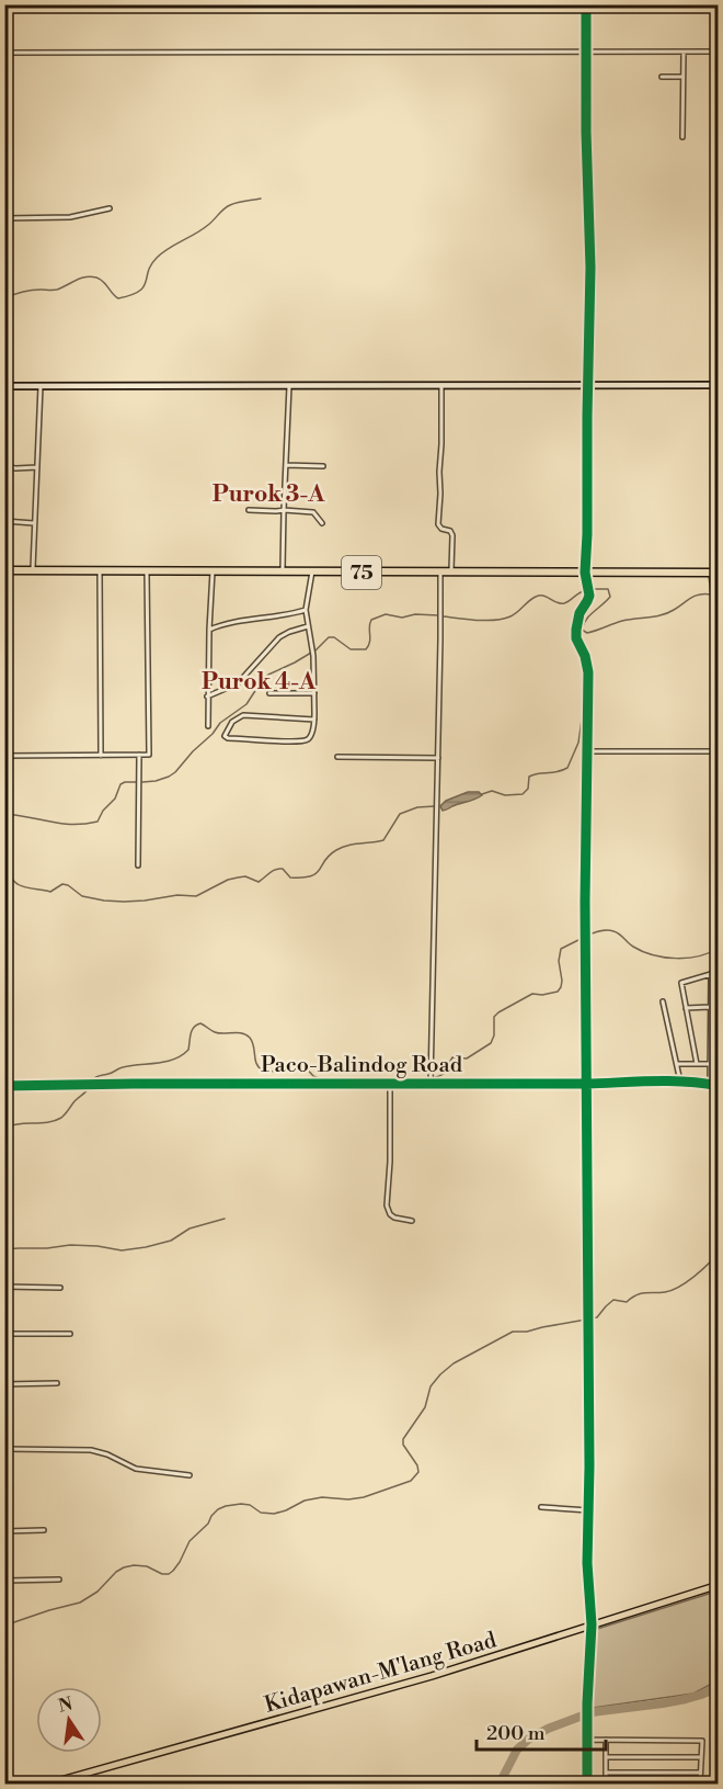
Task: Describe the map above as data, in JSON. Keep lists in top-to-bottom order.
{
  "streets": {
    "highway": ["75"],
    "main road": ["Kidapawan-M'lang Road"],
    "street": ["Paco-Balindog Road"]
  },
  "districts": ["Purok 3-A", "Purok 4-A"],
  "scale_bar": "200 m",
  "north": "top"
}
